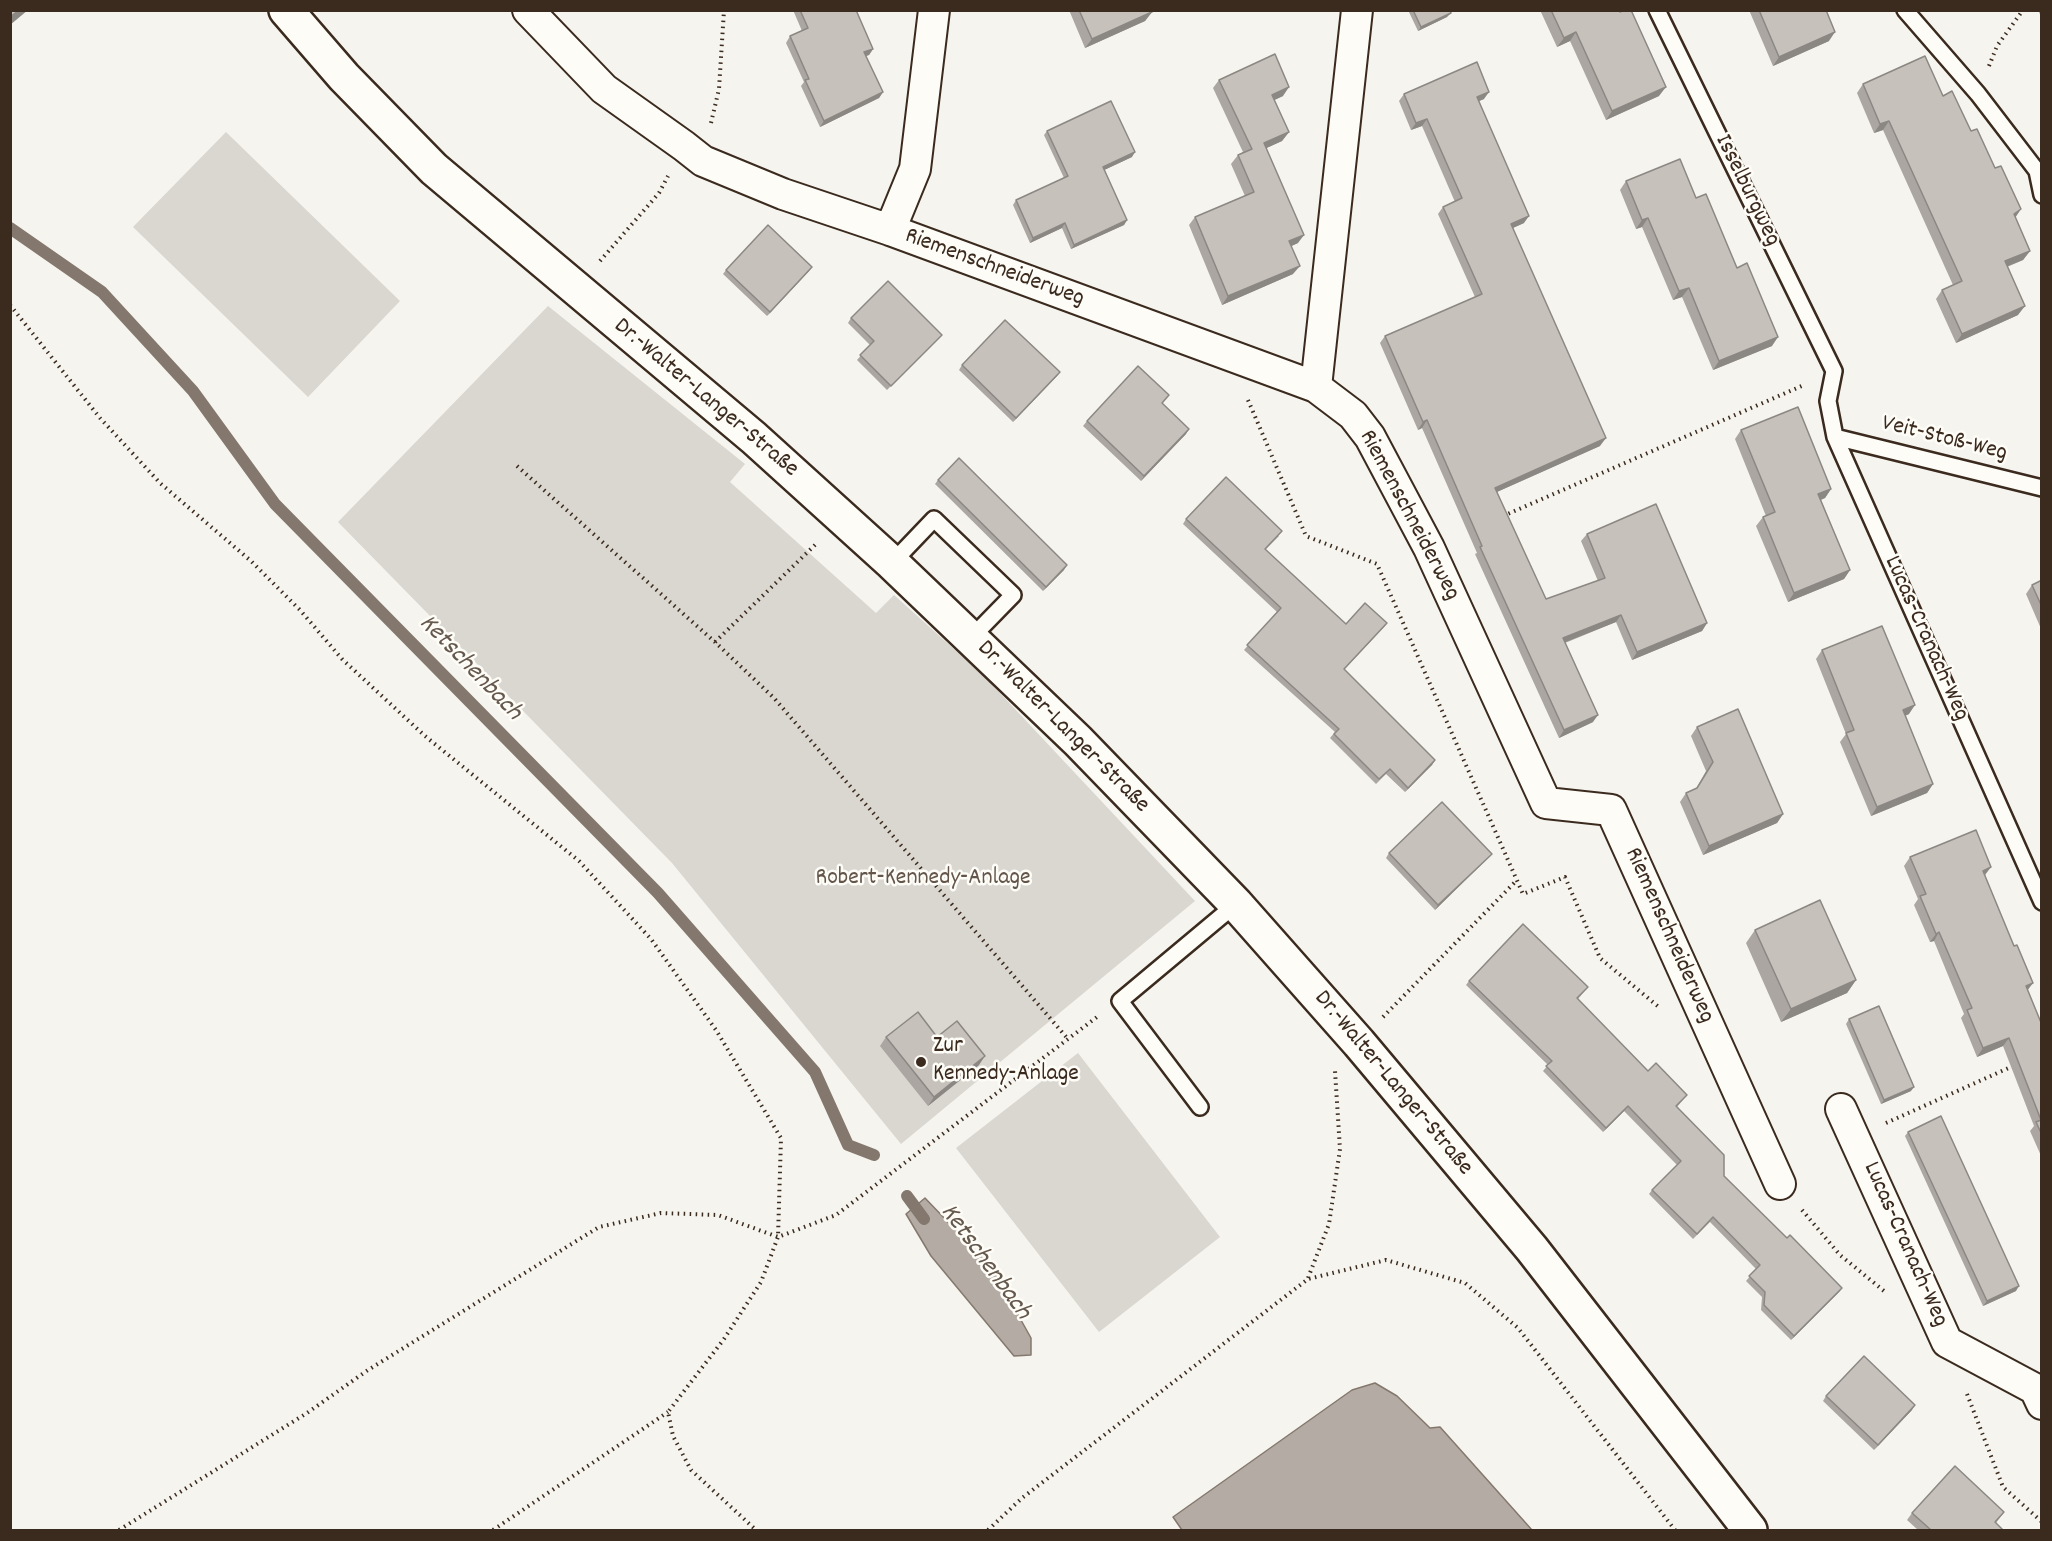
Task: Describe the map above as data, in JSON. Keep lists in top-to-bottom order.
{
  "streets": {
    "street": ["Riemenschneiderweg", "Dr.-Walter-Langer-Straße", "Lucas-Cranach-Weg"],
    "lane": ["Isselburgweg", "Veit-Stoß-Weg"]
  },
  "crossings": [
    ["Isselburgweg", "Lucas-Cranach-Weg"],
    ["Veit-Stoß-Weg", "Lucas-Cranach-Weg"]
  ],
  "water": ["Ketschenbach"],
  "parks": ["Robert-Kennedy-Anlage"],
  "places": ["Zur Kennedy-Anlage"]
}
